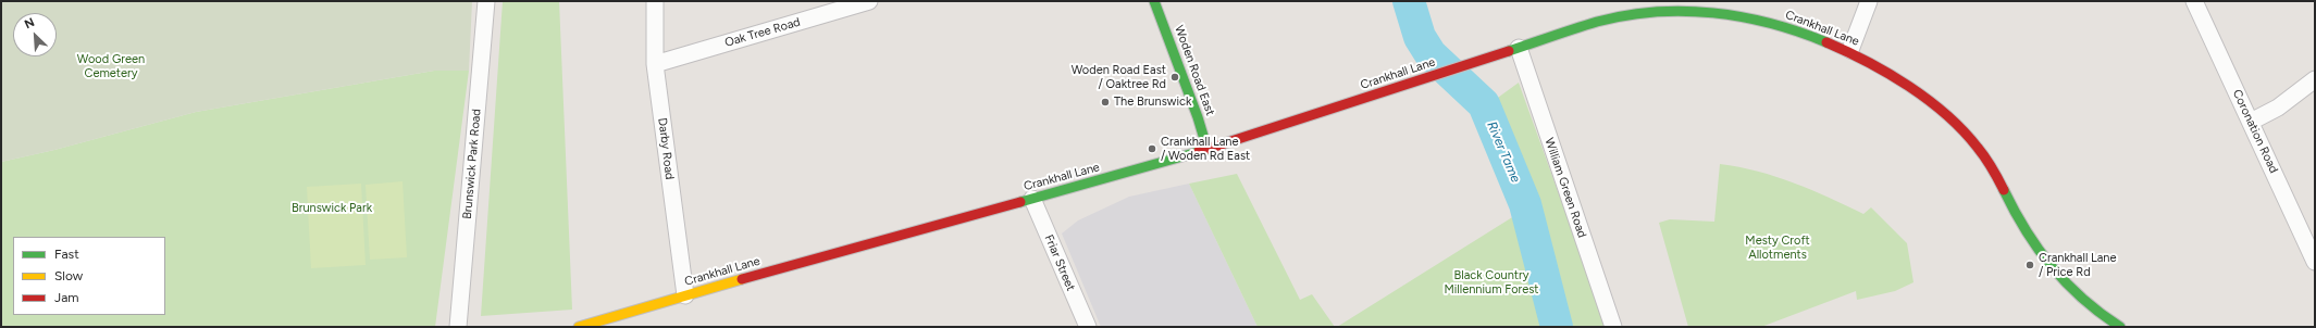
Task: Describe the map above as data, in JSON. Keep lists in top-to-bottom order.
{
  "streets": {
    "street": [
      "Crankhall Lane",
      "Oak Tree Road",
      "Woden Road East",
      "Coronation Road",
      "Darby Road",
      "Brunswick Park Road",
      "William Green Road",
      "Friar Street"
    ]
  },
  "crossings": [
    ["Crankhall Lane", "Woden Road East"],
    ["Crankhall Lane", "Darby Road"],
    ["Crankhall Lane", "William Green Road"],
    ["Crankhall Lane", "Friar Street"],
    ["Oak Tree Road", "Darby Road"]
  ],
  "water": ["River Tame"],
  "parks": [
    "Wood Green Cemetery",
    "Brunswick Park",
    "Mesty Croft Allotments",
    "Black Country Millennium Forest"
  ],
  "places": [
    "Woden Road East / Oaktree Rd",
    "The Brunswick",
    "Crankhall Lane / Woden Rd East",
    "Crankhall Lane / Price Rd"
  ],
  "legend": ["Fast", "Slow", "Jam"],
  "north": "top left"
}
